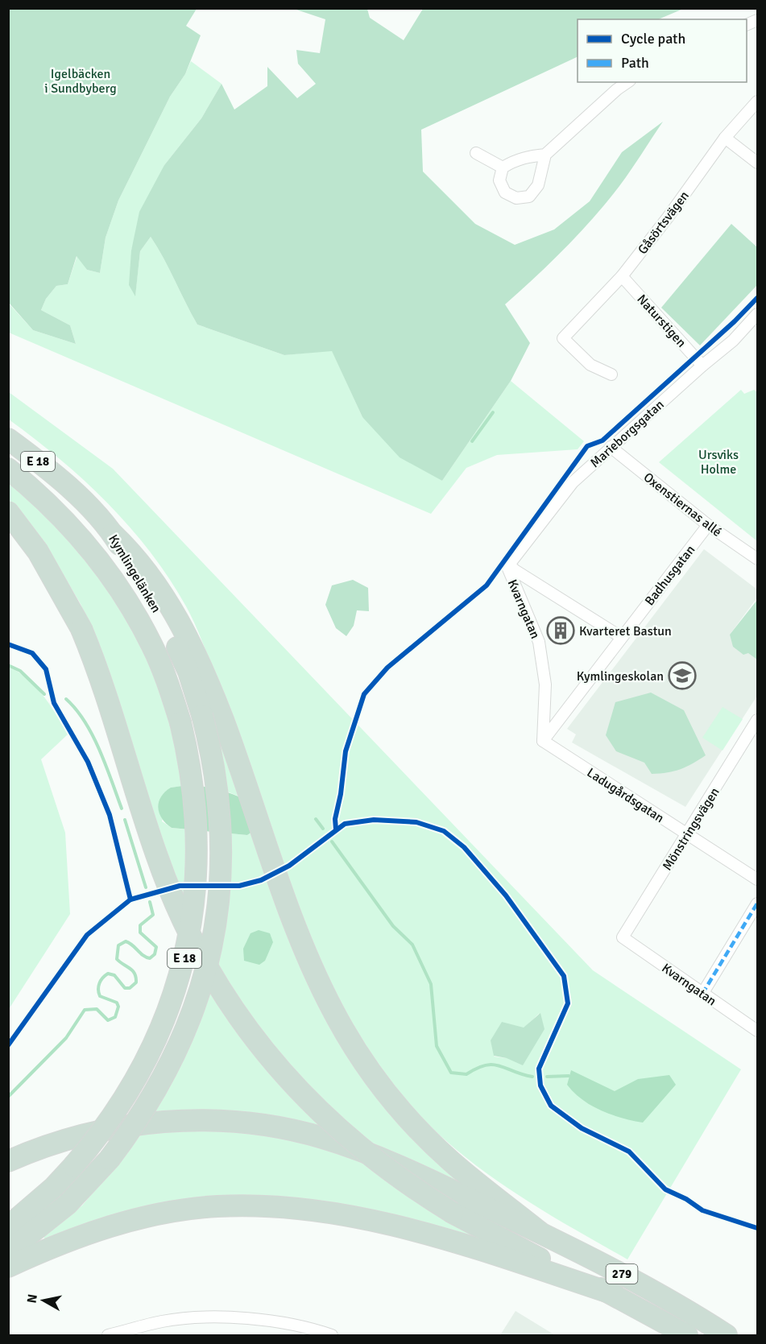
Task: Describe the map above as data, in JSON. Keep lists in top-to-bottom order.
{
  "streets": {
    "highway": ["E 18", "Kymlingelänken", "279"],
    "street": [
      "Gåsörtsvägen",
      "Naturstigen",
      "Marieborgsgatan",
      "Oxenstiernas allé",
      "Badhusgatan",
      "Kvarngatan",
      "Ladugårdsgatan",
      "Mönstringsvägen"
    ]
  },
  "crossings": [
    ["Gåsörtsvägen", "Naturstigen"],
    ["Naturstigen", "Marieborgsgatan"],
    ["Marieborgsgatan", "Oxenstiernas allé"],
    ["Marieborgsgatan", "Kvarngatan"],
    ["E 18", "Kymlingelänken"],
    ["Oxenstiernas allé", "Badhusgatan"],
    ["Badhusgatan", "Kvarngatan"],
    ["Badhusgatan", "Ladugårdsgatan"],
    ["Kvarngatan", "Ladugårdsgatan"],
    ["Kvarngatan", "Mönstringsvägen"],
    ["Ladugårdsgatan", "Mönstringsvägen"]
  ],
  "parks": ["Igelbäcken i Sundbyberg", "Ursviks Holme"],
  "places": {
    "building": ["Kvarteret Bastun"],
    "school or university": ["Kymlingeskolan"]
  },
  "legend": ["Cycle path", "Path"],
  "north": "left"
}
